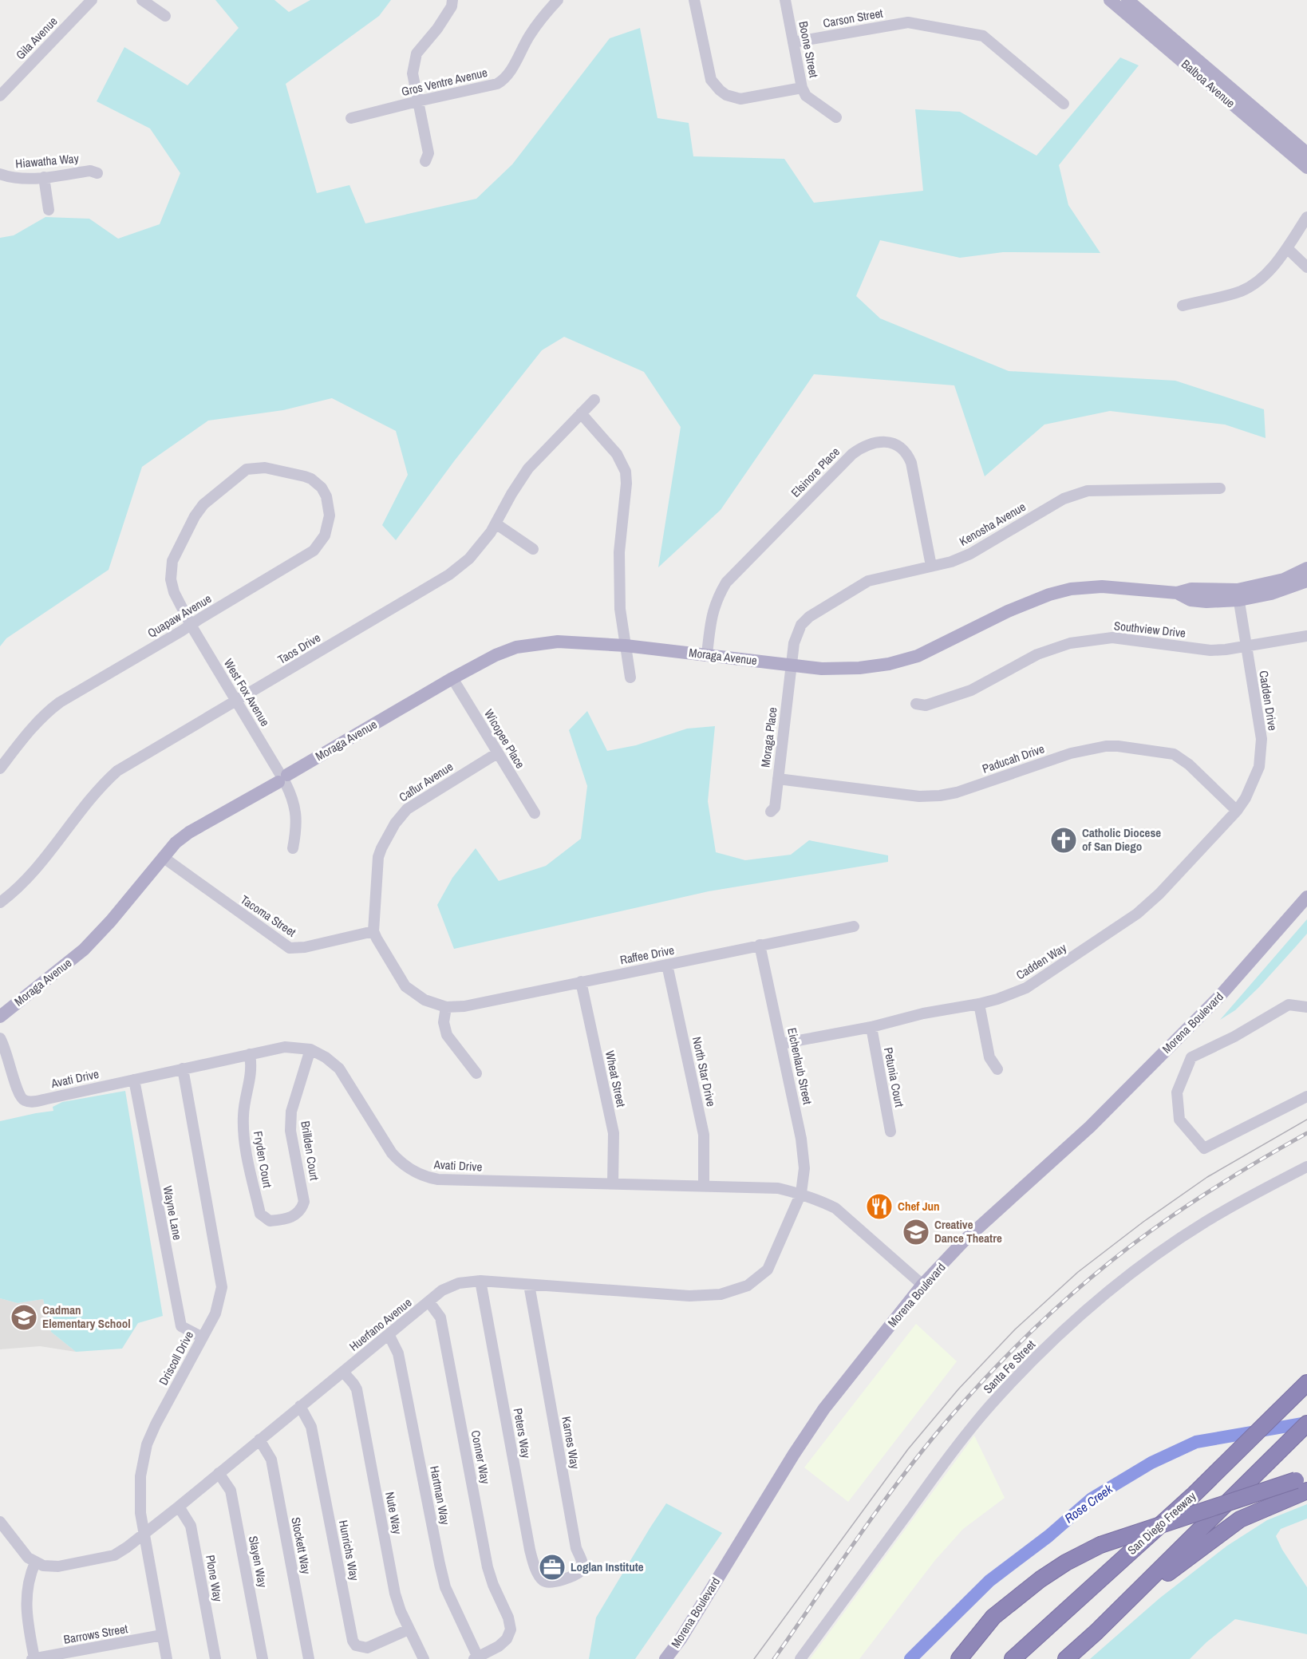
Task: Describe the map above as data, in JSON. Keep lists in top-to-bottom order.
{
  "streets": {
    "highway": ["San Diego Freeway"],
    "main road": ["Balboa Avenue", "Moraga Avenue", "Morena Boulevard"],
    "street": [
      "Carson Street",
      "Gila Avenue",
      "Boone Street",
      "Gros Ventre Avenue",
      "Hiawatha Way",
      "Elsinore Place",
      "Kenosha Avenue",
      "Quapaw Avenue",
      "Southview Drive",
      "Taos Drive",
      "West Fox Avenue",
      "Cadden Drive",
      "Moraga Place",
      "Wicopee Place",
      "Paducah Drive",
      "Caflur Avenue",
      "Tacoma Street",
      "Raffee Drive",
      "Cadden Way",
      "Eichenlaub Street",
      "North Star Drive",
      "Petunia Court",
      "Avati Drive",
      "Wheat Street",
      "Brillden Court",
      "Fryden Court",
      "Wayne Lane",
      "Huerfano Avenue",
      "Driscoll Drive",
      "Santa Fe Street",
      "Peters Way",
      "Karnes Way",
      "Conner Way",
      "Hartman Way",
      "Nute Way",
      "Stockett Way",
      "Hunrichs Way",
      "Slayen Way",
      "Plone Way",
      "Barrows Street"
    ]
  },
  "crossings": [
    ["Carson Street", "Boone Street"],
    ["Elsinore Place", "Kenosha Avenue"],
    ["Elsinore Place", "Moraga Avenue"],
    ["Kenosha Avenue", "Moraga Avenue"],
    ["Kenosha Avenue", "Moraga Place"],
    ["Quapaw Avenue", "West Fox Avenue"],
    ["Southview Drive", "Cadden Drive"],
    ["Taos Drive", "West Fox Avenue"],
    ["Moraga Avenue", "West Fox Avenue"],
    ["Moraga Avenue", "Cadden Drive"],
    ["Moraga Avenue", "Moraga Place"],
    ["Moraga Avenue", "Wicopee Place"],
    ["Moraga Avenue", "Tacoma Street"],
    ["Cadden Drive", "Paducah Drive"],
    ["Cadden Drive", "Cadden Way"],
    ["Moraga Place", "Paducah Drive"],
    ["Wicopee Place", "Caflur Avenue"],
    ["Paducah Drive", "Cadden Way"],
    ["Caflur Avenue", "Tacoma Street"],
    ["Raffee Drive", "Eichenlaub Street"],
    ["Raffee Drive", "North Star Drive"],
    ["Raffee Drive", "Wheat Street"],
    ["Cadden Way", "Eichenlaub Street"],
    ["Cadden Way", "Petunia Court"],
    ["Morena Boulevard", "Avati Drive"],
    ["Eichenlaub Street", "Avati Drive"],
    ["Eichenlaub Street", "Huerfano Avenue"],
    ["North Star Drive", "Avati Drive"],
    ["Avati Drive", "Wheat Street"],
    ["Avati Drive", "Brillden Court"],
    ["Avati Drive", "Fryden Court"],
    ["Avati Drive", "Wayne Lane"],
    ["Avati Drive", "Huerfano Avenue"],
    ["Avati Drive", "Driscoll Drive"],
    ["Brillden Court", "Fryden Court"],
    ["Wayne Lane", "Driscoll Drive"],
    ["Huerfano Avenue", "Driscoll Drive"],
    ["Huerfano Avenue", "Peters Way"],
    ["Huerfano Avenue", "Karnes Way"],
    ["Huerfano Avenue", "Conner Way"],
    ["Huerfano Avenue", "Hartman Way"],
    ["Huerfano Avenue", "Nute Way"],
    ["Huerfano Avenue", "Stockett Way"],
    ["Huerfano Avenue", "Hunrichs Way"],
    ["Huerfano Avenue", "Slayen Way"],
    ["Huerfano Avenue", "Plone Way"],
    ["Driscoll Drive", "Barrows Street"],
    ["Peters Way", "Karnes Way"],
    ["Conner Way", "Hartman Way"],
    ["Nute Way", "Hunrichs Way"]
  ],
  "water": ["Rose Creek"],
  "places": {
    "church": ["Catholic Diocese of San Diego"],
    "restaurant": ["Chef Jun"],
    "school or university": ["Creative Dance Theatre", "Cadman Elementary School"],
    "office": ["Loglan Institute"]
  }
}
